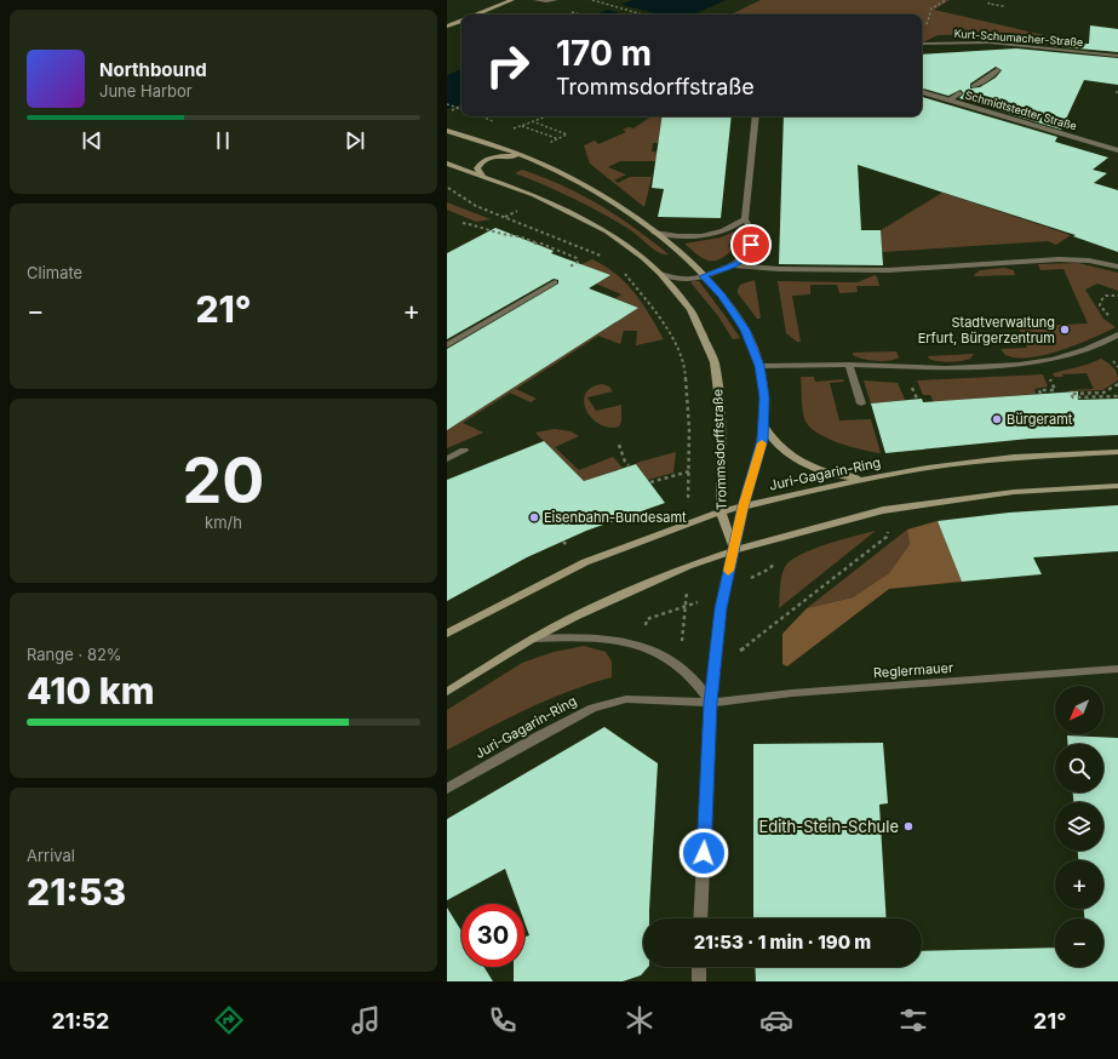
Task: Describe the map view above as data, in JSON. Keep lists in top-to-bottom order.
{
  "streets": {
    "street": [
      "Kurt-Schumacher-Straße",
      "Schmidtstedter Straße",
      "Trommsdorffstraße",
      "Juri-Gagarin-Ring",
      "Reglermauer"
    ]
  },
  "crossings": [
    ["Trommsdorffstraße", "Juri-Gagarin-Ring"],
    ["Trommsdorffstraße", "Reglermauer"],
    ["Juri-Gagarin-Ring", "Reglermauer"]
  ],
  "places": [
    "Stadtverwaltung Erfurt, Bürgerzentrum",
    "Bürgeramt",
    "Eisenbahn-Bundesamt",
    "Edith-Stein-Schule"
  ],
  "north": "bottom left",
  "page": {
    "turn": ["170 m", "Trommsdorffstraße"],
    "song": ["Northbound", "June Harbor"],
    "tile": [
      "Climate",
      ["20", "km/h"],
      ["Range · 82%", "410 km"],
      ["Arrival", "21:53"]
    ],
    "heat": ["−", "21°", "+"],
    "map_buttons": ["+", "−"],
    "limit": "30",
    "trip": "21:53 · 1 min · 190 m",
    "tabs": ["21:52", "21°"]
  }
}
